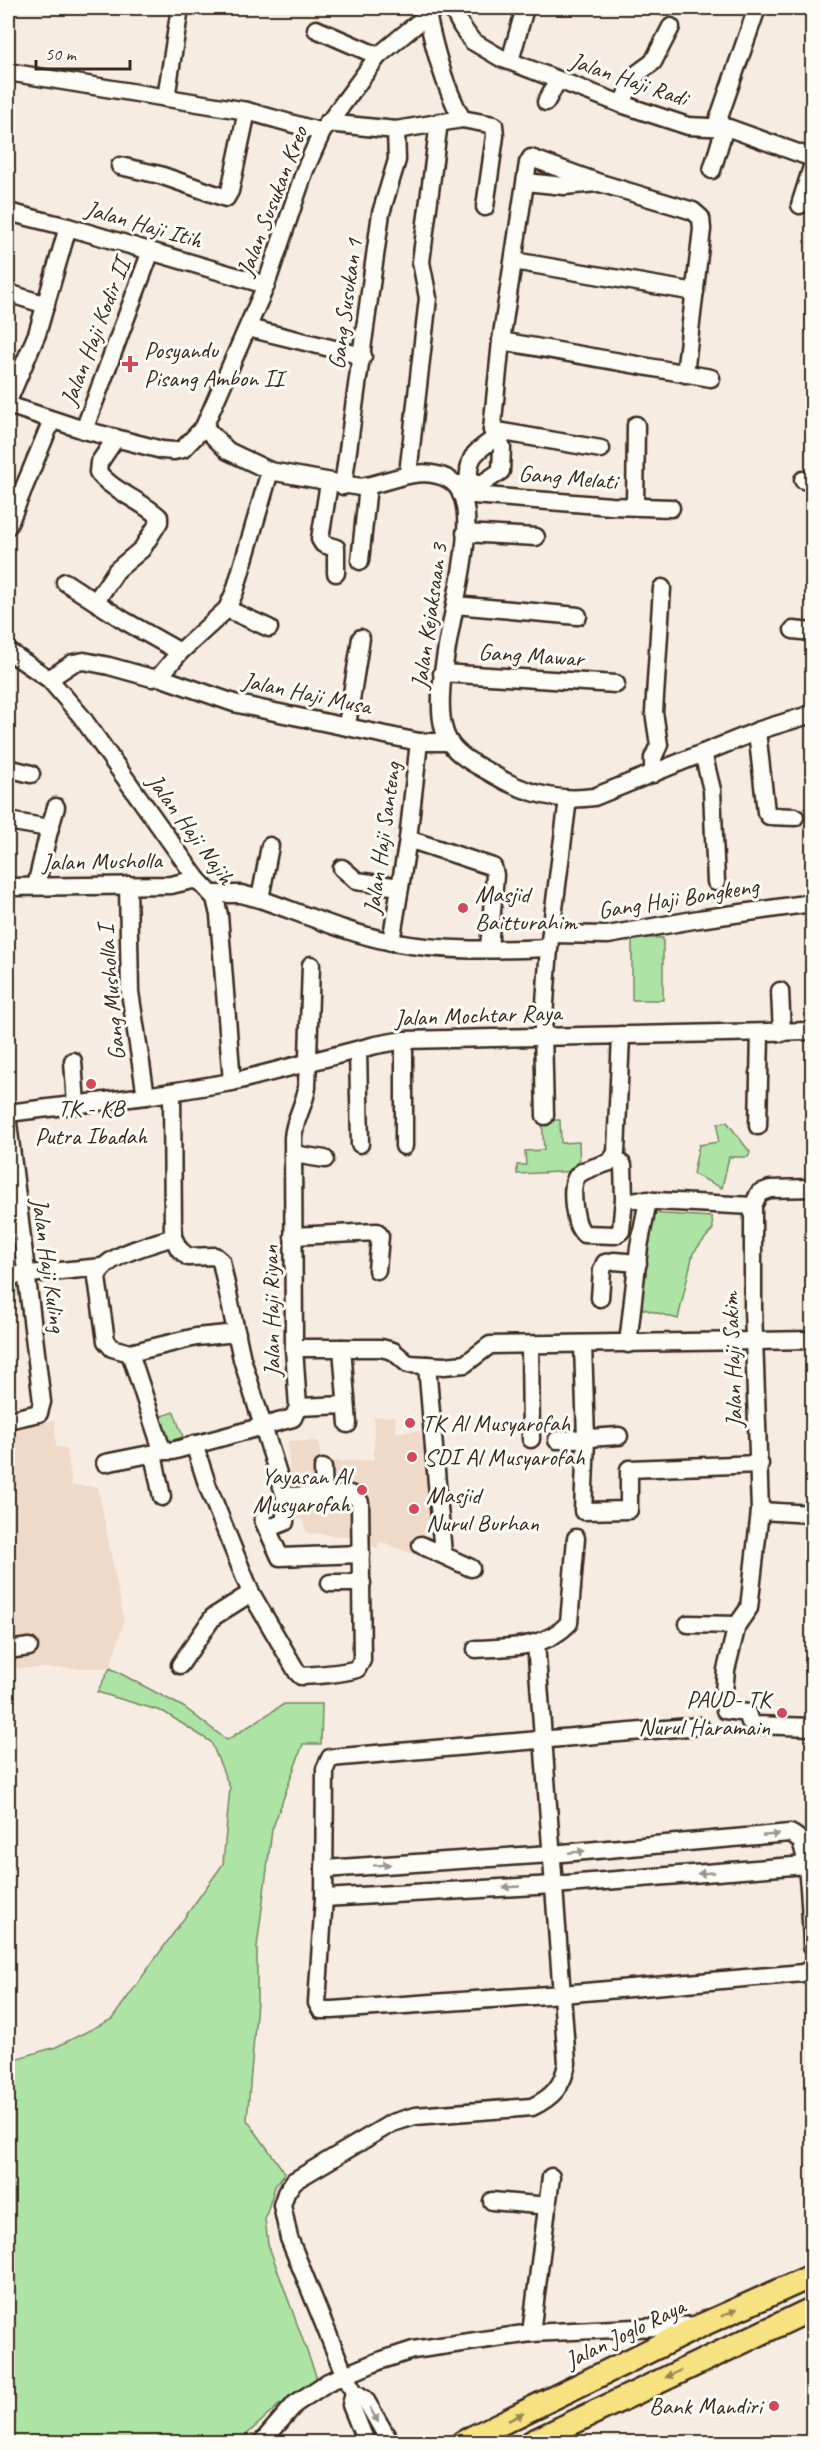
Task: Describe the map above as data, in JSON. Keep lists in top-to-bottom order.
{
  "streets": {
    "main road": ["Jalan Joglo Raya"],
    "street": [
      "Jalan Haji Radi",
      "Jalan Susukan Kreo",
      "Jalan Haji Itih",
      "Gang Susukan 1",
      "Jalan Haji Kodir II",
      "Gang Melati",
      "Jalan Kejaksaan 3",
      "Gang Mawar",
      "Jalan Haji Musa",
      "Jalan Haji Najih",
      "Jalan Haji Santeng",
      "Jalan Musholla",
      "Gang Haji Bongkeng",
      "Gang Musholla I",
      "Jalan Mochtar Raya",
      "Jalan Haji Kuling",
      "Jalan Haji Riyan",
      "Jalan Haji Sakim"
    ]
  },
  "crossings": [
    ["Jalan Susukan Kreo", "Jalan Haji Itih"],
    ["Jalan Haji Itih", "Jalan Haji Kodir II"],
    ["Gang Melati", "Jalan Kejaksaan 3"],
    ["Jalan Kejaksaan 3", "Gang Mawar"],
    ["Jalan Kejaksaan 3", "Jalan Haji Musa"],
    ["Jalan Haji Musa", "Jalan Haji Najih"],
    ["Jalan Haji Musa", "Jalan Haji Santeng"],
    ["Jalan Haji Najih", "Jalan Musholla"],
    ["Jalan Haji Najih", "Gang Haji Bongkeng"],
    ["Jalan Haji Najih", "Jalan Mochtar Raya"],
    ["Jalan Haji Santeng", "Gang Haji Bongkeng"],
    ["Jalan Musholla", "Gang Musholla I"],
    ["Gang Musholla I", "Jalan Mochtar Raya"],
    ["Jalan Mochtar Raya", "Jalan Haji Riyan"]
  ],
  "places": {
    "health": ["Posyandu Pisang Ambon II"],
    "other": [
      "Masjid Baitturahim",
      "TK - KB Putra Ibadah",
      "TK Al Musyarofah",
      "SDI Al Musyarofah",
      "Yayasan Al Musyarofah",
      "Masjid Nurul Burhan",
      "PAUD- TK Nurul Haramain",
      "Bank Mandiri"
    ]
  },
  "scale_bar": "50 m"
}
